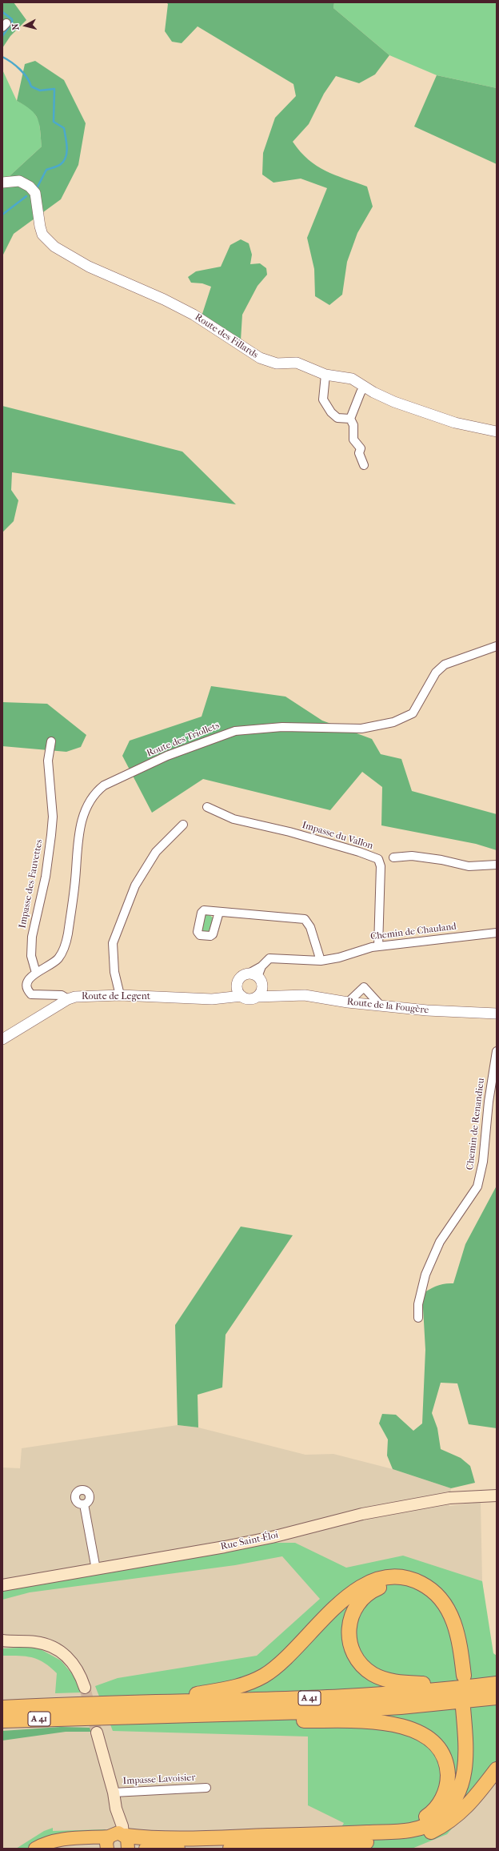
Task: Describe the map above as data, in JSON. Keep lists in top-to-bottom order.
{
  "streets": {
    "highway": ["A 41"],
    "main road": ["Rue Saint-Éloi"],
    "street": [
      "Route des Fillards",
      "Route des Triollets",
      "Impasse du Vallon",
      "Impasse des Fauvettes",
      "Chemin de Chauland",
      "Route de Legent",
      "Route de la Fougère",
      "Chemin de Renandieu",
      "Impasse Lavoisier"
    ]
  },
  "crossings": [
    ["Route des Triollets", "Impasse des Fauvettes"],
    ["Route des Triollets", "Route de Legent"],
    ["Impasse du Vallon", "Chemin de Chauland"],
    ["Chemin de Chauland", "Route de Legent"],
    ["Chemin de Chauland", "Route de la Fougère"],
    ["Route de Legent", "Route de la Fougère"]
  ],
  "north": "left"
}
